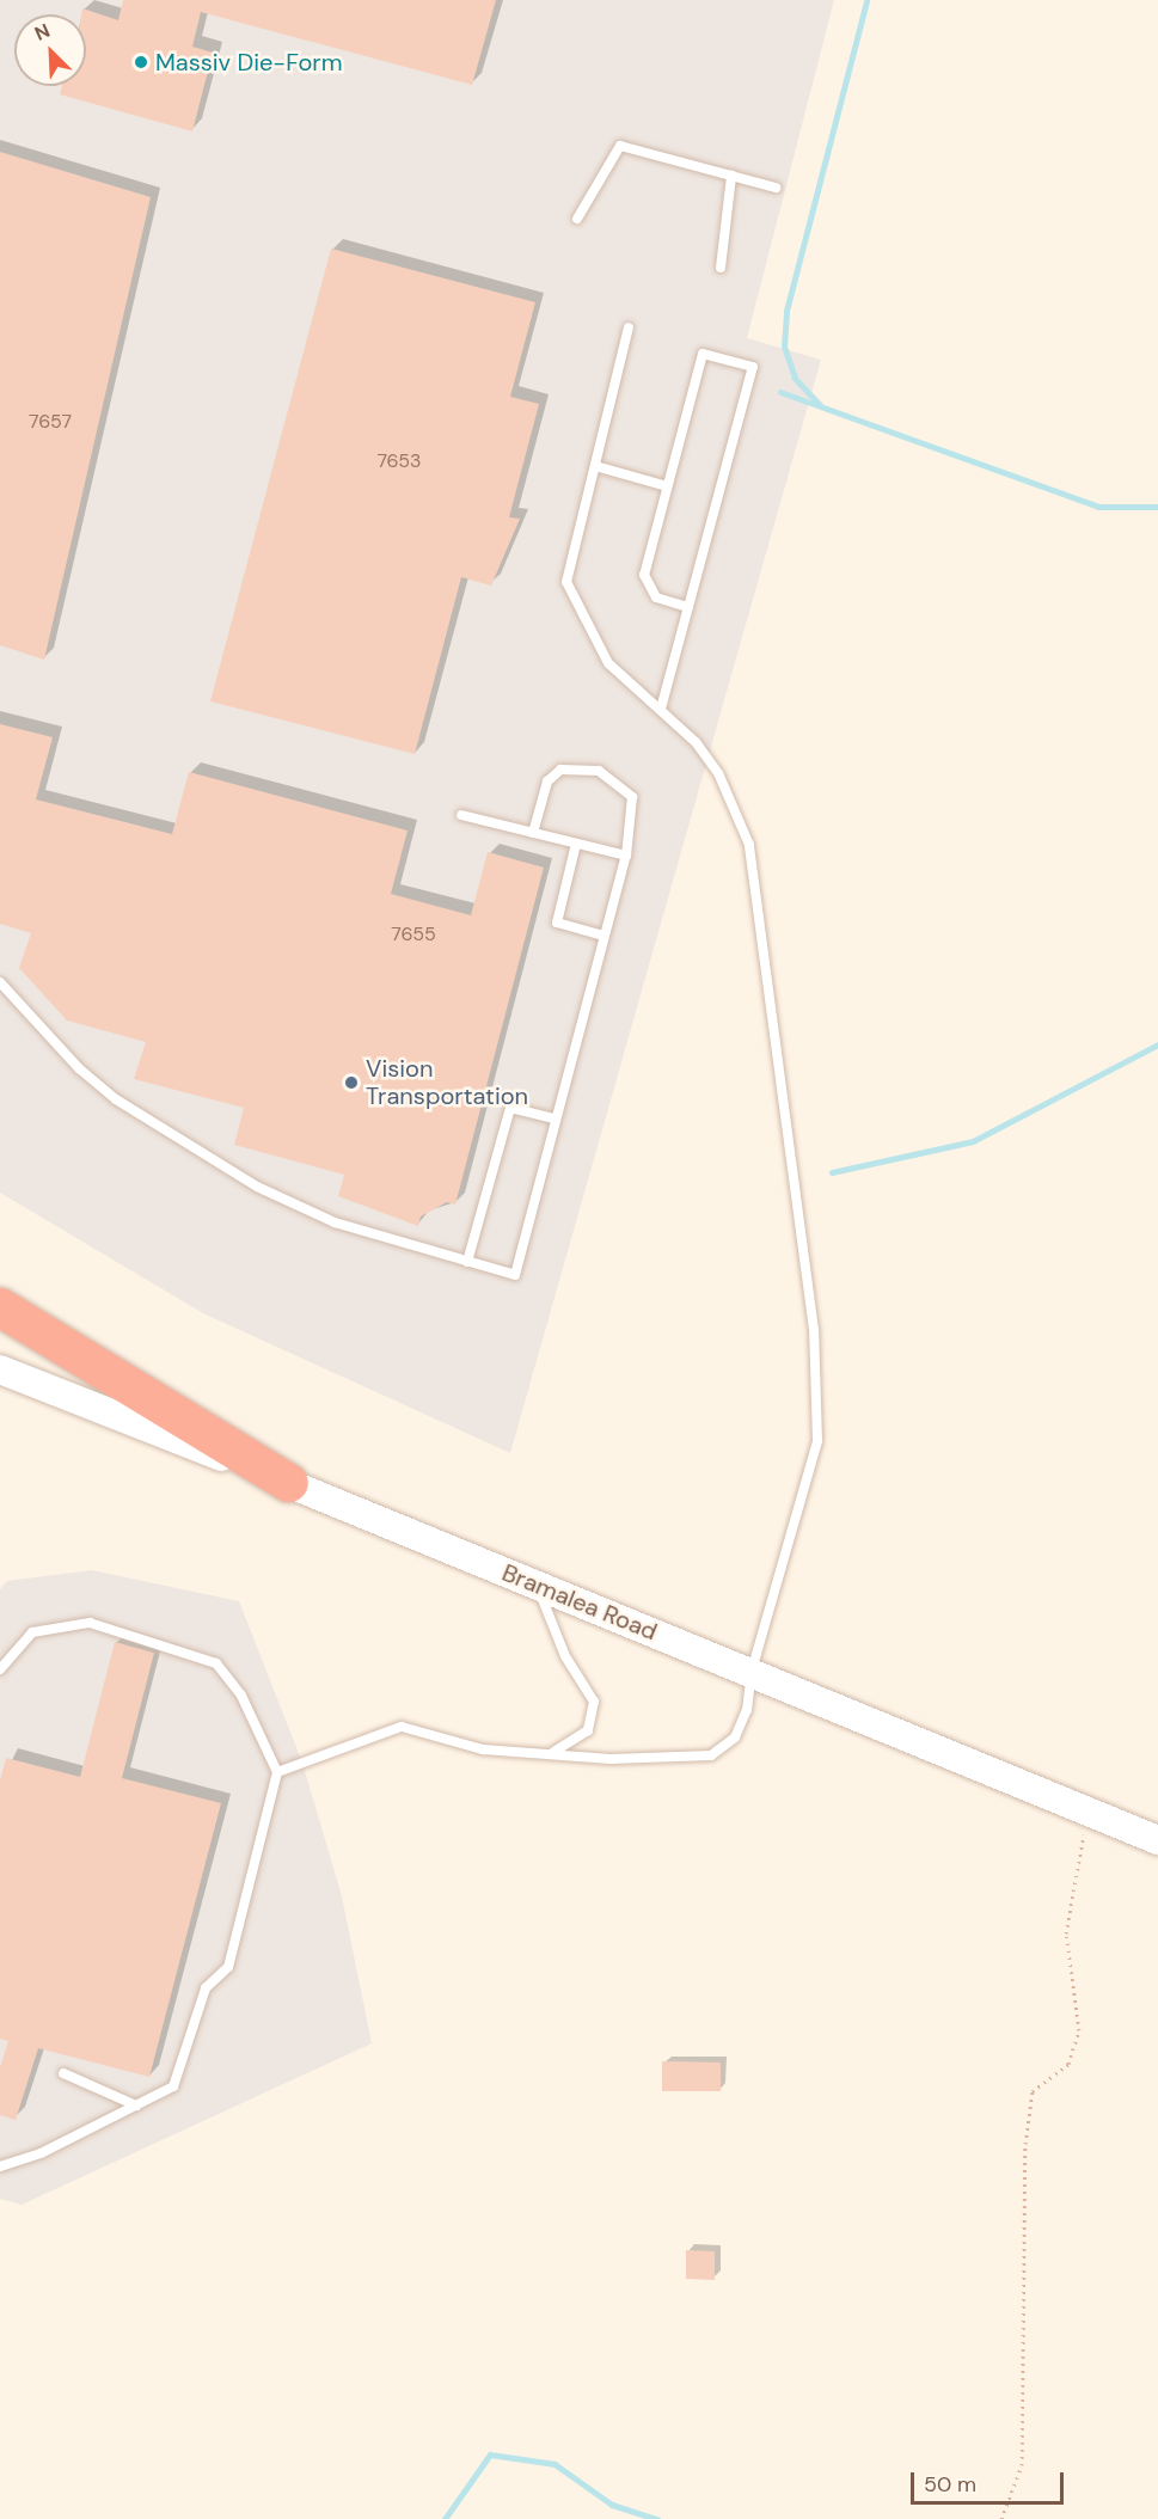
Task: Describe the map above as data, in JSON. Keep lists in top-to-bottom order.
{
  "streets": {
    "main road": ["Bramalea Road"]
  },
  "places": ["Massiv Die-Form", "Vision Transportation"],
  "house_numbers": ["7657", "7653", "7655"],
  "scale_bar": "50 m",
  "north": "top left"
}
